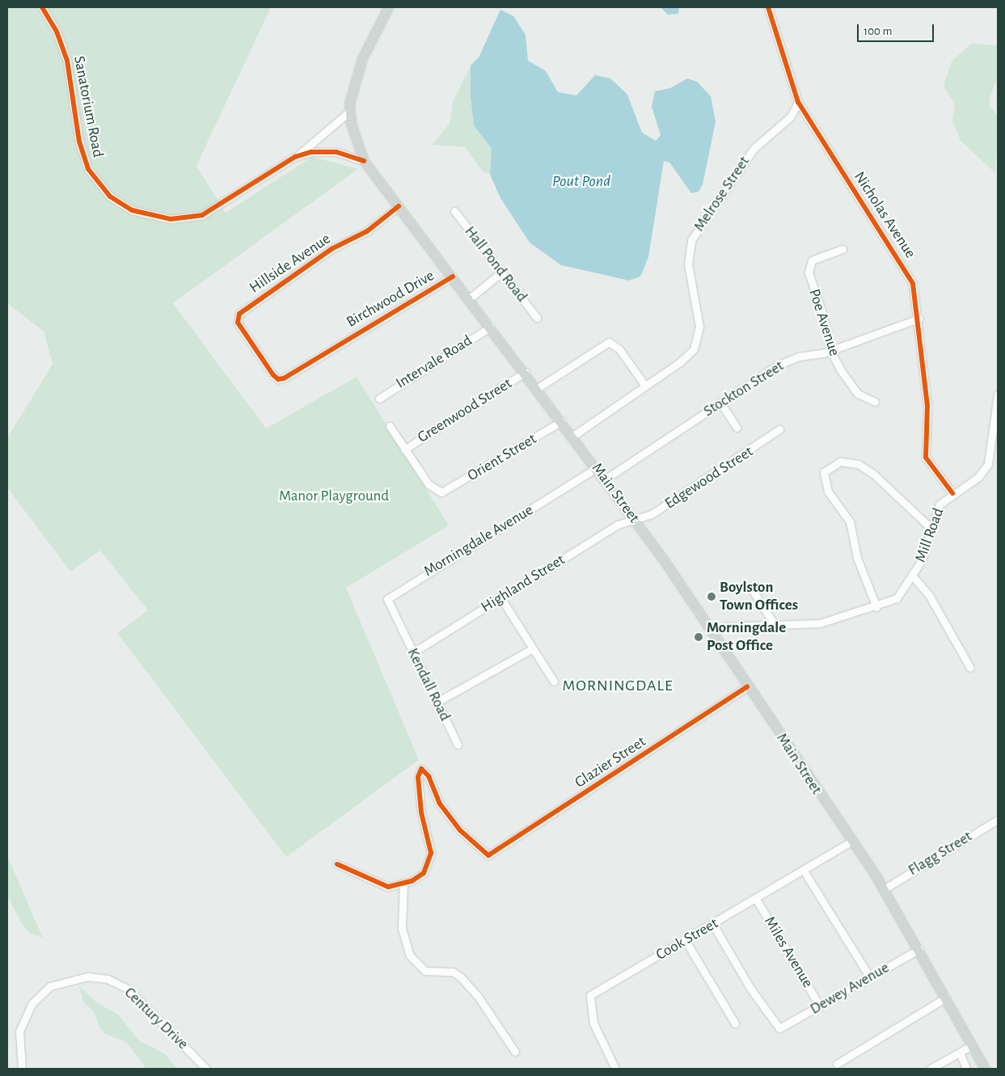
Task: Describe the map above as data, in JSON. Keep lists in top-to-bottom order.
{
  "streets": {
    "main road": ["Main Street"],
    "street": [
      "Sanatorium Road",
      "Melrose Street",
      "Nicholas Avenue",
      "Hillside Avenue",
      "Hall Pond Road",
      "Birchwood Drive",
      "Poe Avenue",
      "Intervale Road",
      "Stockton Street",
      "Greenwood Street",
      "Orient Street",
      "Edgewood Street",
      "Mill Road",
      "Morningdale Avenue",
      "Highland Street",
      "Kendall Road",
      "Glazier Street",
      "Flagg Street",
      "Cook Street",
      "Miles Avenue",
      "Dewey Avenue",
      "Century Drive"
    ]
  },
  "crossings": [
    ["Sanatorium Road", "Main Street"],
    ["Melrose Street", "Nicholas Avenue"],
    ["Melrose Street", "Main Street"],
    ["Nicholas Avenue", "Stockton Street"],
    ["Nicholas Avenue", "Mill Road"],
    ["Hillside Avenue", "Birchwood Drive"],
    ["Hillside Avenue", "Main Street"],
    ["Birchwood Drive", "Main Street"],
    ["Poe Avenue", "Stockton Street"],
    ["Intervale Road", "Main Street"],
    ["Stockton Street", "Main Street"],
    ["Greenwood Street", "Orient Street"],
    ["Greenwood Street", "Main Street"],
    ["Orient Street", "Main Street"],
    ["Edgewood Street", "Main Street"],
    ["Edgewood Street", "Highland Street"],
    ["Main Street", "Mill Road"],
    ["Main Street", "Morningdale Avenue"],
    ["Main Street", "Highland Street"],
    ["Main Street", "Glazier Street"],
    ["Main Street", "Flagg Street"],
    ["Main Street", "Cook Street"],
    ["Main Street", "Dewey Avenue"],
    ["Morningdale Avenue", "Kendall Road"],
    ["Highland Street", "Kendall Road"],
    ["Cook Street", "Miles Avenue"],
    ["Cook Street", "Dewey Avenue"],
    ["Miles Avenue", "Dewey Avenue"]
  ],
  "districts": ["MORNINGDALE"],
  "water": ["Pout Pond"],
  "parks": ["Manor Playground"],
  "places": ["Boylston Town Offices", "Morningdale Post Office"],
  "scale_bar": "100 m"
}
